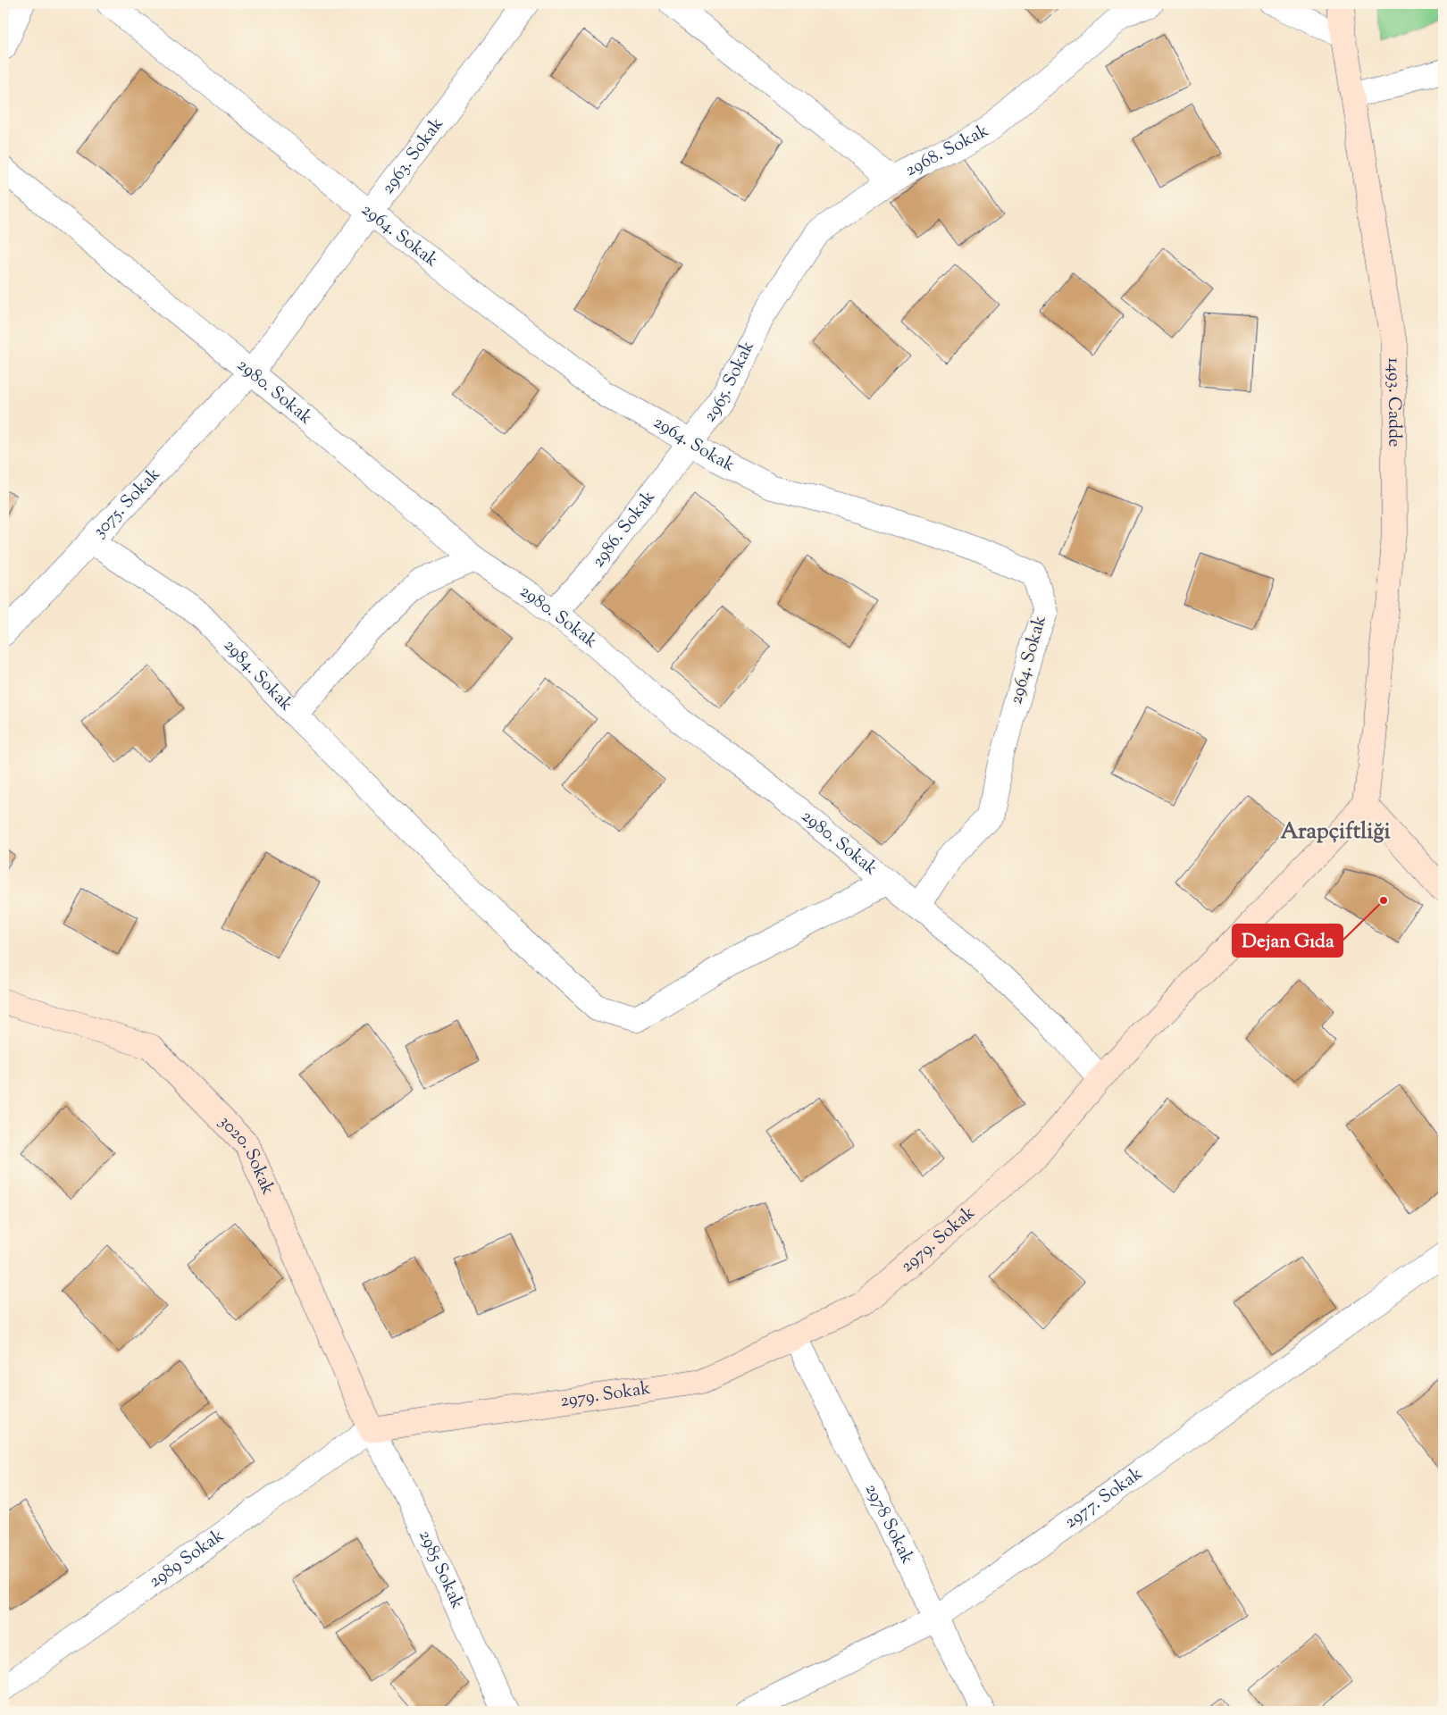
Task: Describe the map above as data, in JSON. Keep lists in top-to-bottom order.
{
  "streets": {
    "street": [
      "2968. Sokak",
      "2963. Sokak",
      "2964. Sokak",
      "2965. Sokak",
      "2980. Sokak",
      "1493. Cadde",
      "3075. Sokak",
      "2986. Sokak",
      "2984. Sokak",
      "3020. Sokak",
      "2979. Sokak",
      "2977. Sokak",
      "2978 Sokak",
      "2989 Sokak",
      "2985 Sokak"
    ]
  },
  "crossings": [
    ["2968. Sokak", "2965. Sokak"],
    ["2963. Sokak", "2964. Sokak"],
    ["2963. Sokak", "2980. Sokak"],
    ["2963. Sokak", "3075. Sokak"],
    ["2964. Sokak", "2965. Sokak"],
    ["2964. Sokak", "2980. Sokak"],
    ["2964. Sokak", "2986. Sokak"],
    ["2965. Sokak", "2986. Sokak"],
    ["2980. Sokak", "3075. Sokak"],
    ["2980. Sokak", "2986. Sokak"],
    ["2980. Sokak", "2984. Sokak"],
    ["2980. Sokak", "2979. Sokak"],
    ["1493. Cadde", "2979. Sokak"],
    ["3075. Sokak", "2984. Sokak"],
    ["3020. Sokak", "2979. Sokak"],
    ["3020. Sokak", "2989 Sokak"],
    ["3020. Sokak", "2985 Sokak"],
    ["2979. Sokak", "2978 Sokak"],
    ["2979. Sokak", "2989 Sokak"],
    ["2979. Sokak", "2985 Sokak"],
    ["2977. Sokak", "2978 Sokak"],
    ["2989 Sokak", "2985 Sokak"]
  ],
  "districts": ["Arapçiftliği"],
  "places": ["Dejan Gıda"]
}
